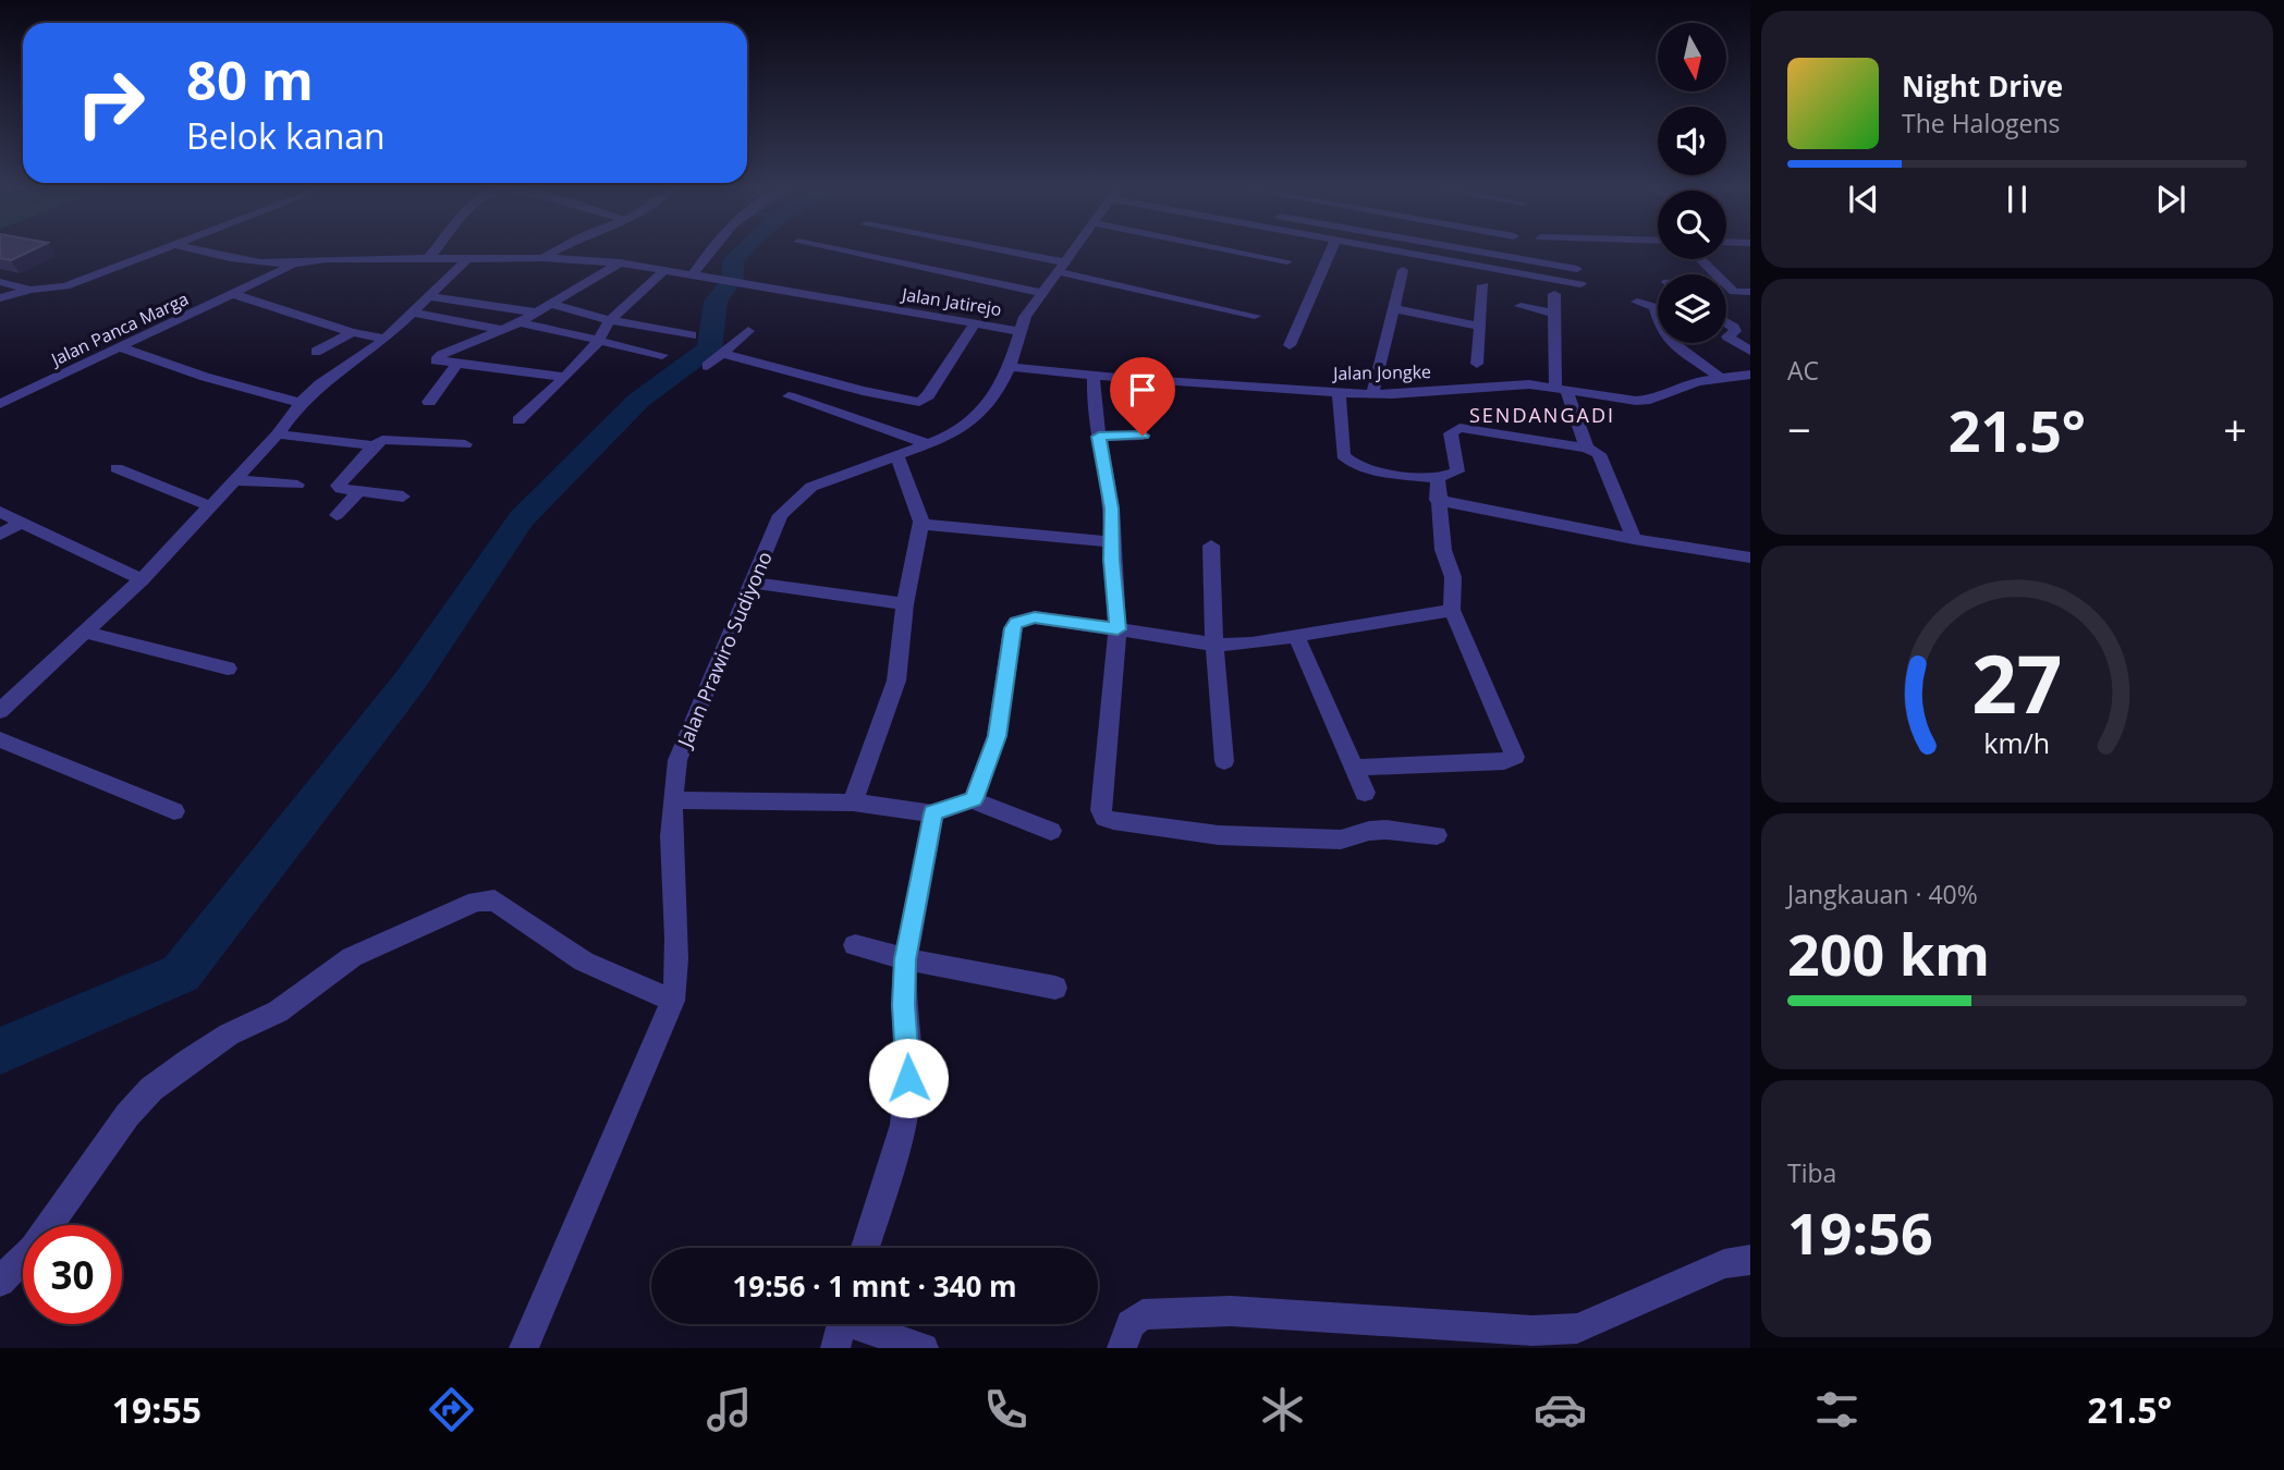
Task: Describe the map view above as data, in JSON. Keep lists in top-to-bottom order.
{
  "streets": {
    "street": [
      "Jalan Jatirejo",
      "Jalan Panca Marga",
      "Jalan Jongke",
      "Jalan Prawiro Sudiyono"
    ]
  },
  "crossings": [
    ["Jalan Jatirejo", "Jalan Prawiro Sudiyono"],
    ["Jalan Jongke", "Jalan Prawiro Sudiyono"]
  ],
  "districts": ["SENDANGADI"],
  "north": "bottom",
  "page": {
    "turn": ["80 m", "Belok kanan"],
    "song": ["Night Drive", "The Halogens"],
    "tile": [
      "AC",
      ["Jangkauan · 40%", "200 km"],
      ["Tiba", "19:56"]
    ],
    "heat": ["−", "21.5°", "+"],
    "limit": "30",
    "trip": "19:56 · 1 mnt · 340 m",
    "tabs": ["19:55", "21.5°"],
    "gauge": ["27", "km/h"]
  }
}
